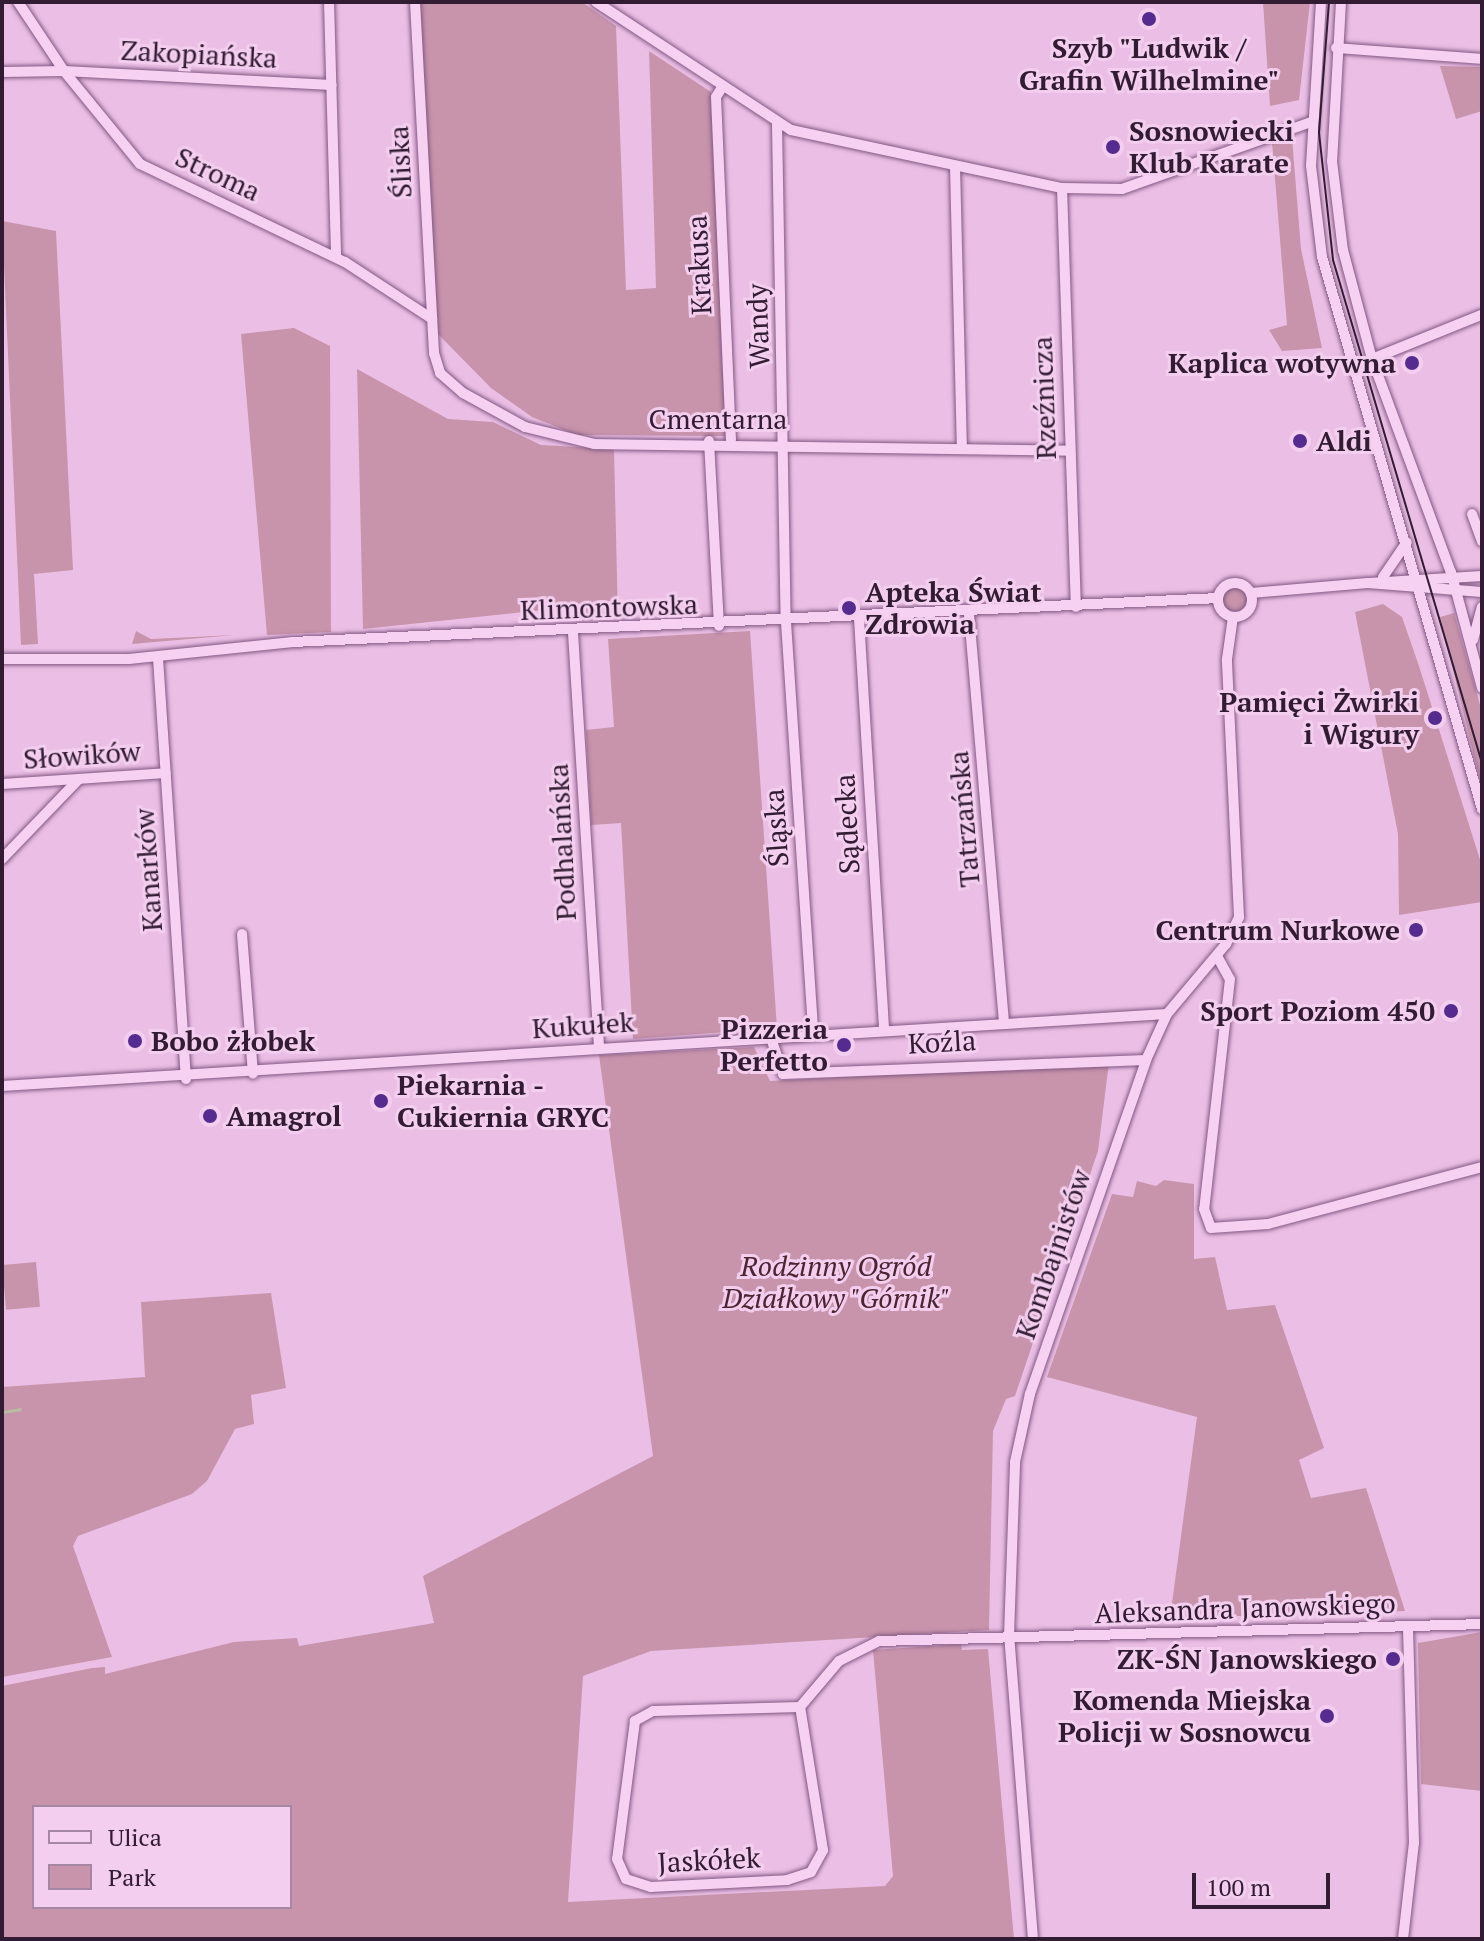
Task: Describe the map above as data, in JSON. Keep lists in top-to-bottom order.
{
  "streets": {
    "street": [
      "Zakopiańska",
      "Śliska",
      "Stroma",
      "Krakusa",
      "Wandy",
      "Rzeźnicza",
      "Cmentarna",
      "Klimontowska",
      "Słowików",
      "Tatrzańska",
      "Sądecka",
      "Śląska",
      "Podhalańska",
      "Kanarków",
      "Kukułek",
      "Koźla",
      "Kombajnistów",
      "Aleksandra Janowskiego",
      "Jaskółek"
    ]
  },
  "crossings": [
    ["Zakopiańska", "Stroma"],
    ["Śliska", "Stroma"],
    ["Śliska", "Cmentarna"],
    ["Stroma", "Cmentarna"],
    ["Krakusa", "Cmentarna"],
    ["Wandy", "Cmentarna"],
    ["Wandy", "Klimontowska"],
    ["Wandy", "Śląska"],
    ["Rzeźnicza", "Cmentarna"],
    ["Rzeźnicza", "Klimontowska"],
    ["Klimontowska", "Tatrzańska"],
    ["Klimontowska", "Sądecka"],
    ["Klimontowska", "Śląska"],
    ["Klimontowska", "Podhalańska"],
    ["Klimontowska", "Kanarków"],
    ["Słowików", "Kanarków"],
    ["Tatrzańska", "Kukułek"],
    ["Sądecka", "Kukułek"],
    ["Śląska", "Kukułek"],
    ["Podhalańska", "Kukułek"],
    ["Kanarków", "Kukułek"],
    ["Kukułek", "Koźla"],
    ["Kukułek", "Kombajnistów"],
    ["Koźla", "Kombajnistów"],
    ["Kombajnistów", "Aleksandra Janowskiego"]
  ],
  "parks": ["Rodzinny Ogród Działkowy \"Górnik\""],
  "places": [
    "Szyb \"Ludwik / Grafin Wilhelmine\"",
    "Sosnowiecki Klub Karate",
    "Kaplica wotywna",
    "Aldi",
    "Apteka Świat Zdrowia",
    "Pamięci Żwirki i Wigury",
    "Centrum Nurkowe",
    "Sport Poziom 450",
    "Bobo żłobek",
    "Pizzeria Perfetto",
    "Piekarnia - Cukiernia GRYC",
    "Amagrol",
    "ZK-ŚN Janowskiego",
    "Komenda Miejska Policji w Sosnowcu"
  ],
  "legend": ["Ulica", "Park"],
  "scale_bar": "100 m"
}
